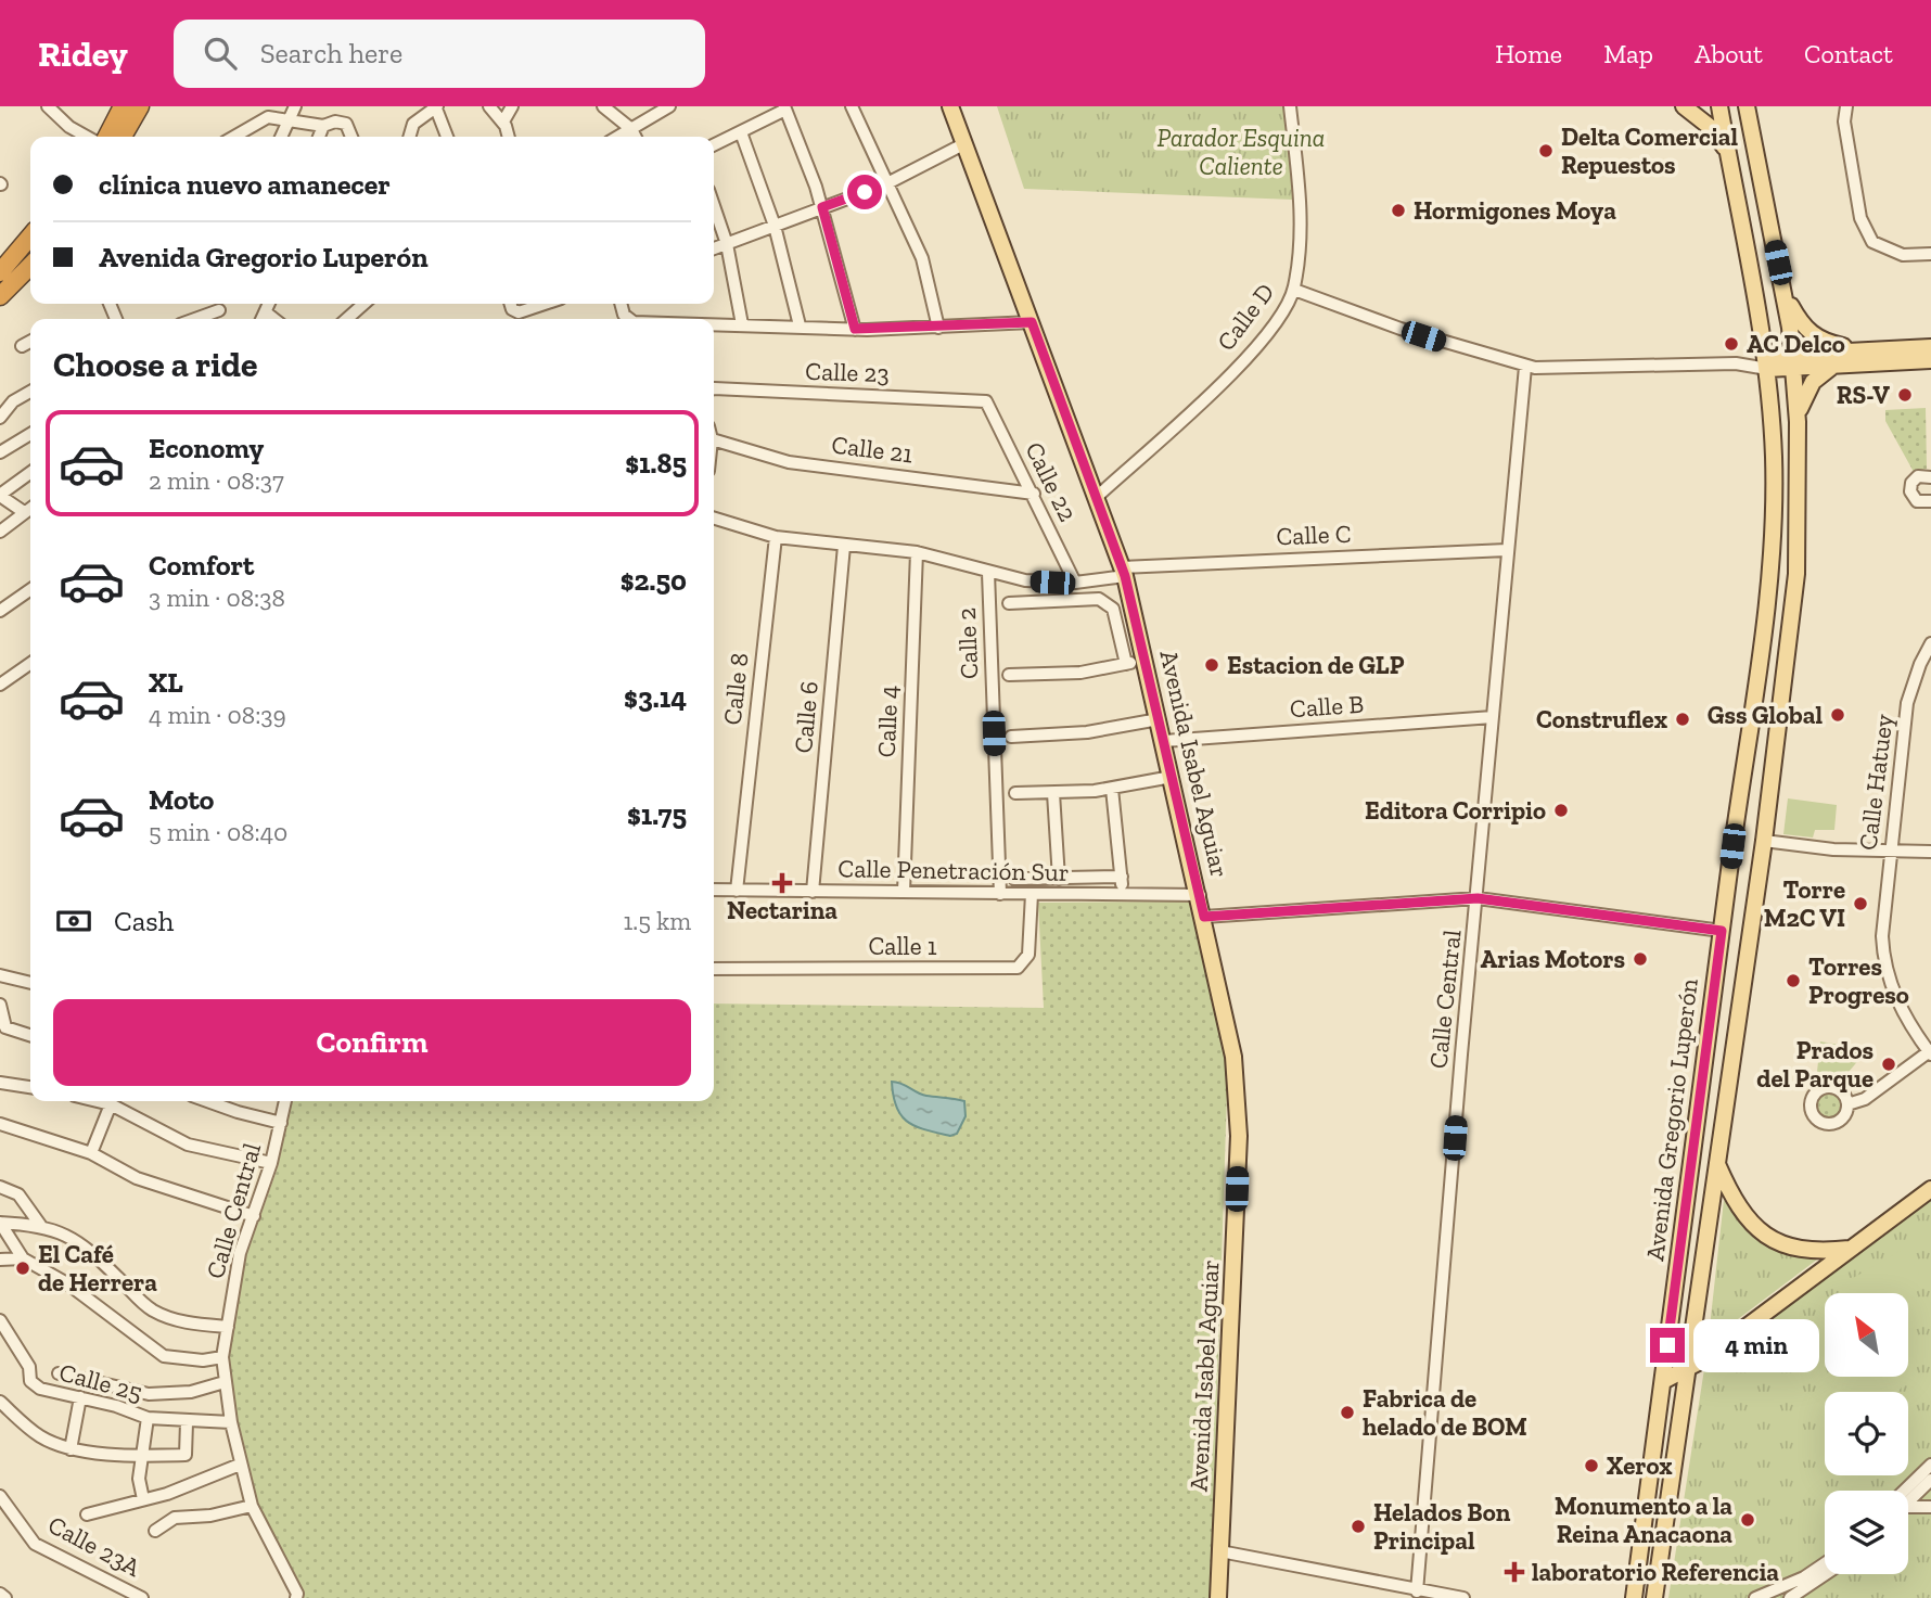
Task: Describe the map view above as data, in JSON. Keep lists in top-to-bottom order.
{
  "streets": {
    "main road": ["Avenida Isabel Aguiar", "Avenida Gregorio Luperón"],
    "street": [
      "Calle D",
      "Calle 23",
      "Calle 21",
      "Calle 22",
      "Calle C",
      "Calle 2",
      "Calle 8",
      "Calle B",
      "Calle 6",
      "Calle 4",
      "Calle Hatuey",
      "Calle Penetración Sur",
      "Calle 1",
      "Calle Central",
      "Calle 25",
      "Calle 23A"
    ]
  },
  "crossings": [
    ["Calle D", "Avenida Isabel Aguiar"],
    ["Calle 23", "Calle 22"],
    ["Calle 21", "Calle 22"],
    ["Calle 22", "Calle C"],
    ["Calle C", "Calle 2"],
    ["Calle C", "Calle 8"],
    ["Calle C", "Calle 6"],
    ["Calle C", "Calle 4"],
    ["Calle C", "Avenida Isabel Aguiar"],
    ["Calle C", "Calle Central"],
    ["Calle 2", "Calle Penetración Sur"],
    ["Calle 8", "Calle Penetración Sur"],
    ["Calle B", "Avenida Isabel Aguiar"],
    ["Calle B", "Calle Central"],
    ["Calle 6", "Calle Penetración Sur"],
    ["Calle 4", "Calle Penetración Sur"],
    ["Avenida Isabel Aguiar", "Calle Penetración Sur"],
    ["Calle Penetración Sur", "Calle 1"],
    ["Calle Central", "Calle 25"]
  ],
  "parks": ["Parador Esquina Caliente"],
  "places": {
    "other": [
      "Delta Comercial Repuestos",
      "Hormigones Moya",
      "AC Delco",
      "RS-V",
      "Estacion de GLP",
      "Gss Global",
      "Construflex",
      "Editora Corripio",
      "Torre M2C VI",
      "Arias Motors",
      "Torres Progreso",
      "Prados del Parque",
      "El Café de Herrera",
      "Fabrica de helado de BOM",
      "Xerox",
      "Monumento a la Reina Anacaona",
      "Helados Bon Principal"
    ],
    "health": ["Nectarina", "laboratorio Referencia"]
  },
  "north": "top left",
  "page": {
    "header": "Ridey",
    "search": "Search here",
    "nav": [
      "Home",
      "Map",
      "About",
      "Contact"
    ],
    "banner": ["clínica nuevo amanecer", "Avenida Gregorio Luperón"],
    "heading": "Choose a ride",
    "list": [
      {
        "name": "Economy",
        "note": "2 min · 08:37",
        "value": "$1.85"
      },
      {
        "name": "Comfort",
        "note": "3 min · 08:38",
        "value": "$2.50"
      },
      {
        "name": "XL",
        "note": "4 min · 08:39",
        "value": "$3.14"
      },
      {
        "name": "Moto",
        "note": "5 min · 08:40",
        "value": "$1.75"
      }
    ],
    "pay": ["Cash", "1.5 km"],
    "buttons": "Confirm",
    "bubble": "4 min"
  }
}
